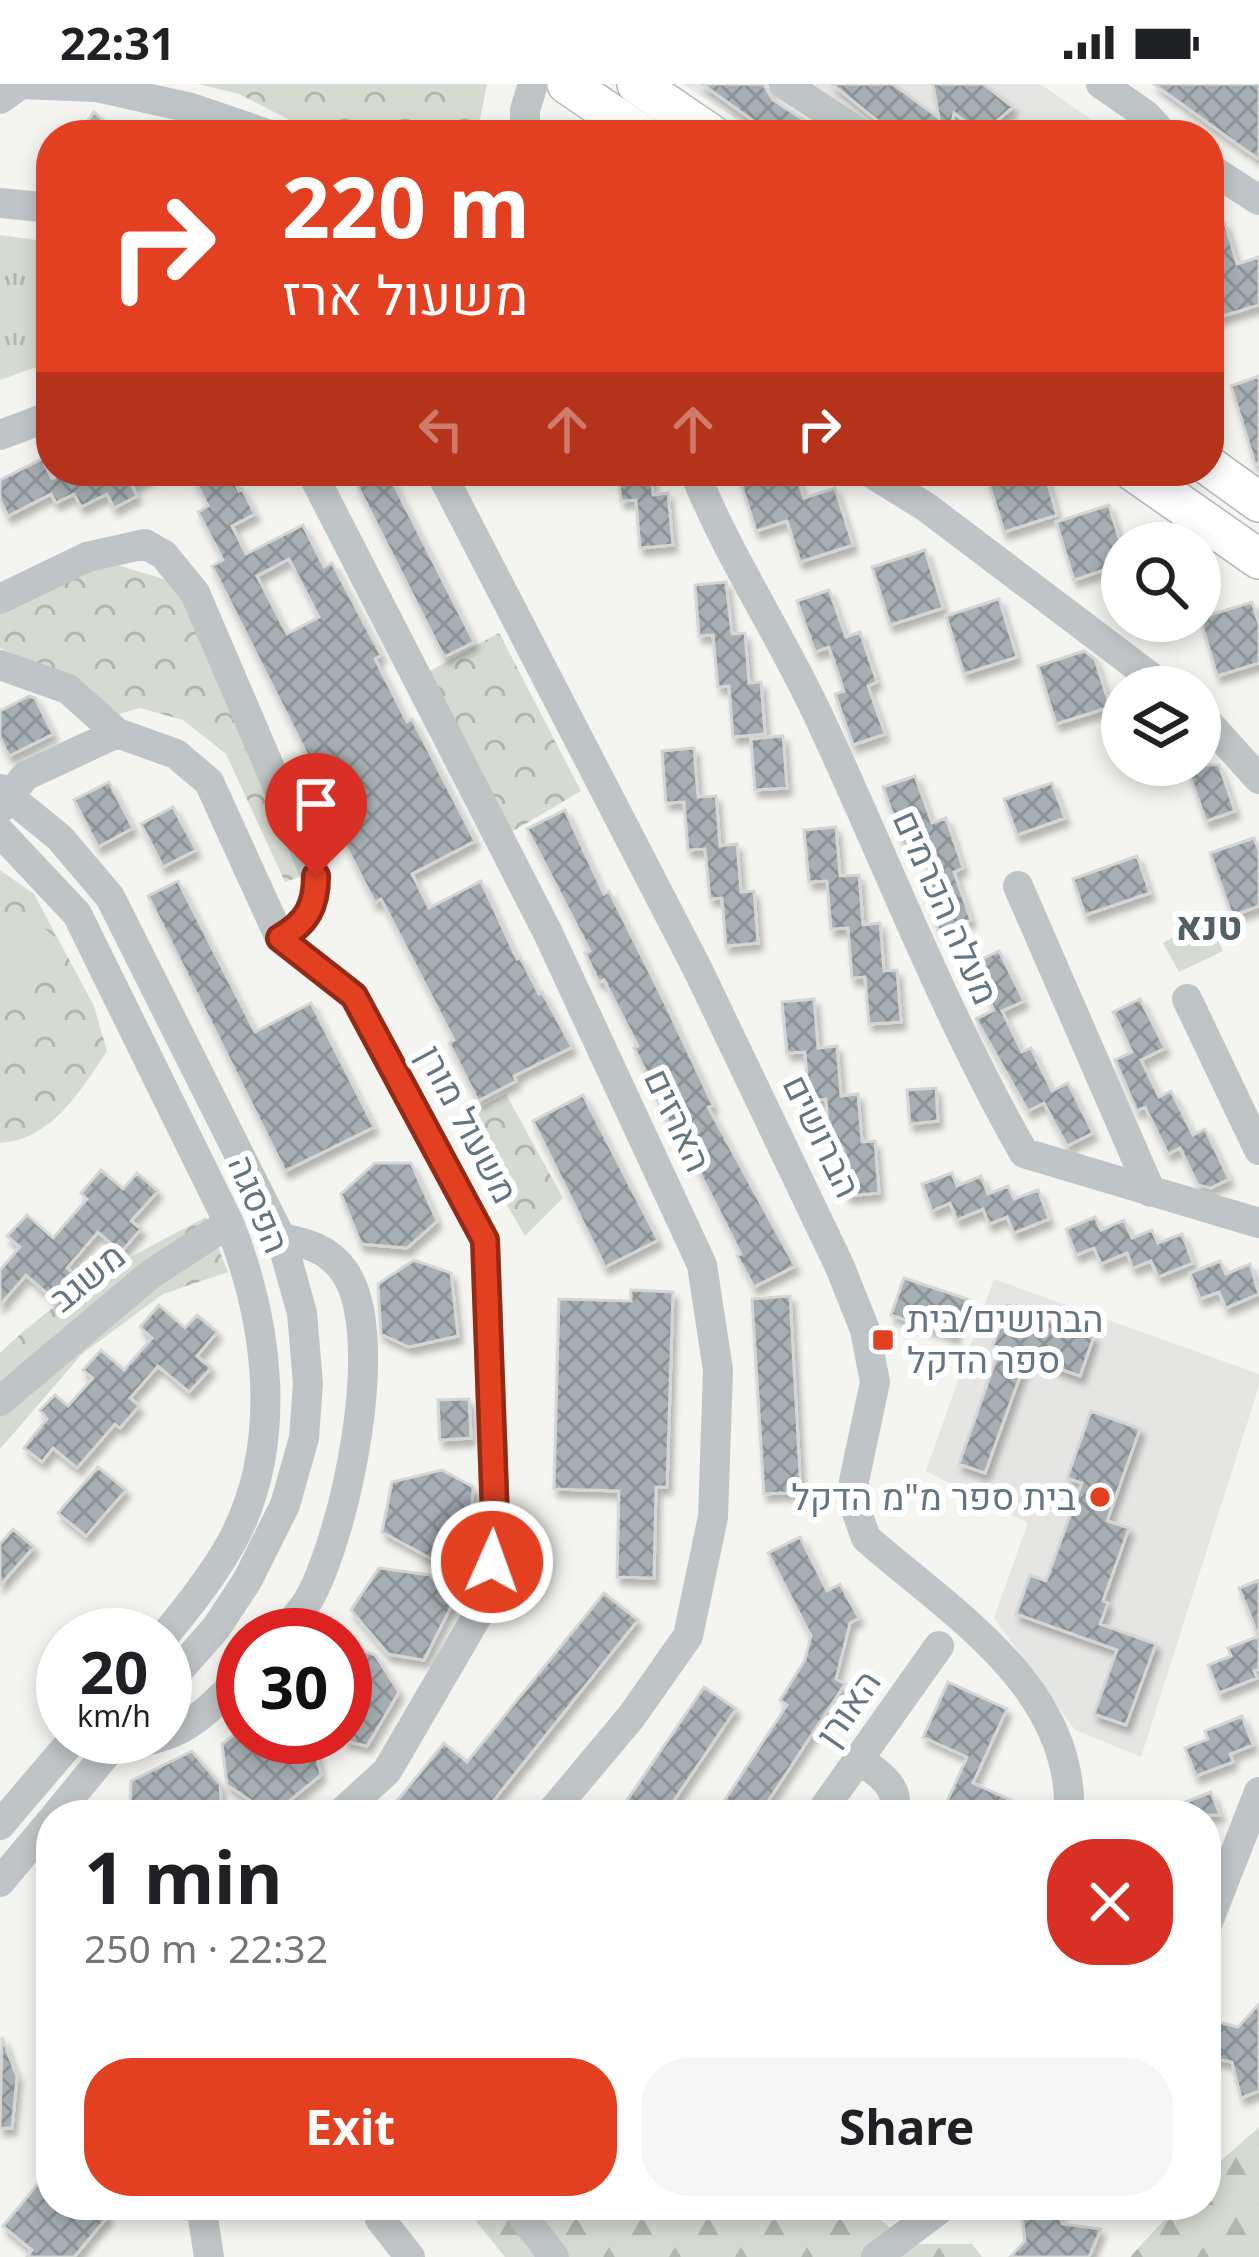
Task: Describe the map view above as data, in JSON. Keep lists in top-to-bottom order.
{
  "streets": {
    "street": [
      "מעלה הכרמים",
      "הארזים",
      "משעול מורן",
      "הברושים",
      "הפסגה",
      "משגב",
      "האורן"
    ]
  },
  "crossings": [
    ["הפסגה", "משגב"]
  ],
  "districts": ["טנא"],
  "places": {
    "transit": ["הברושים/בית ספר הדקל"],
    "other": ["בית ספר מ\"מ הדקל"]
  },
  "page": {
    "status": "22:31",
    "turn": ["220 m", "משעול ארז"],
    "speed": "20 km/h",
    "limit": "30",
    "heading": ["1 min", "250 m · 22:32"],
    "buttons": ["Exit", "Share"]
  }
}
